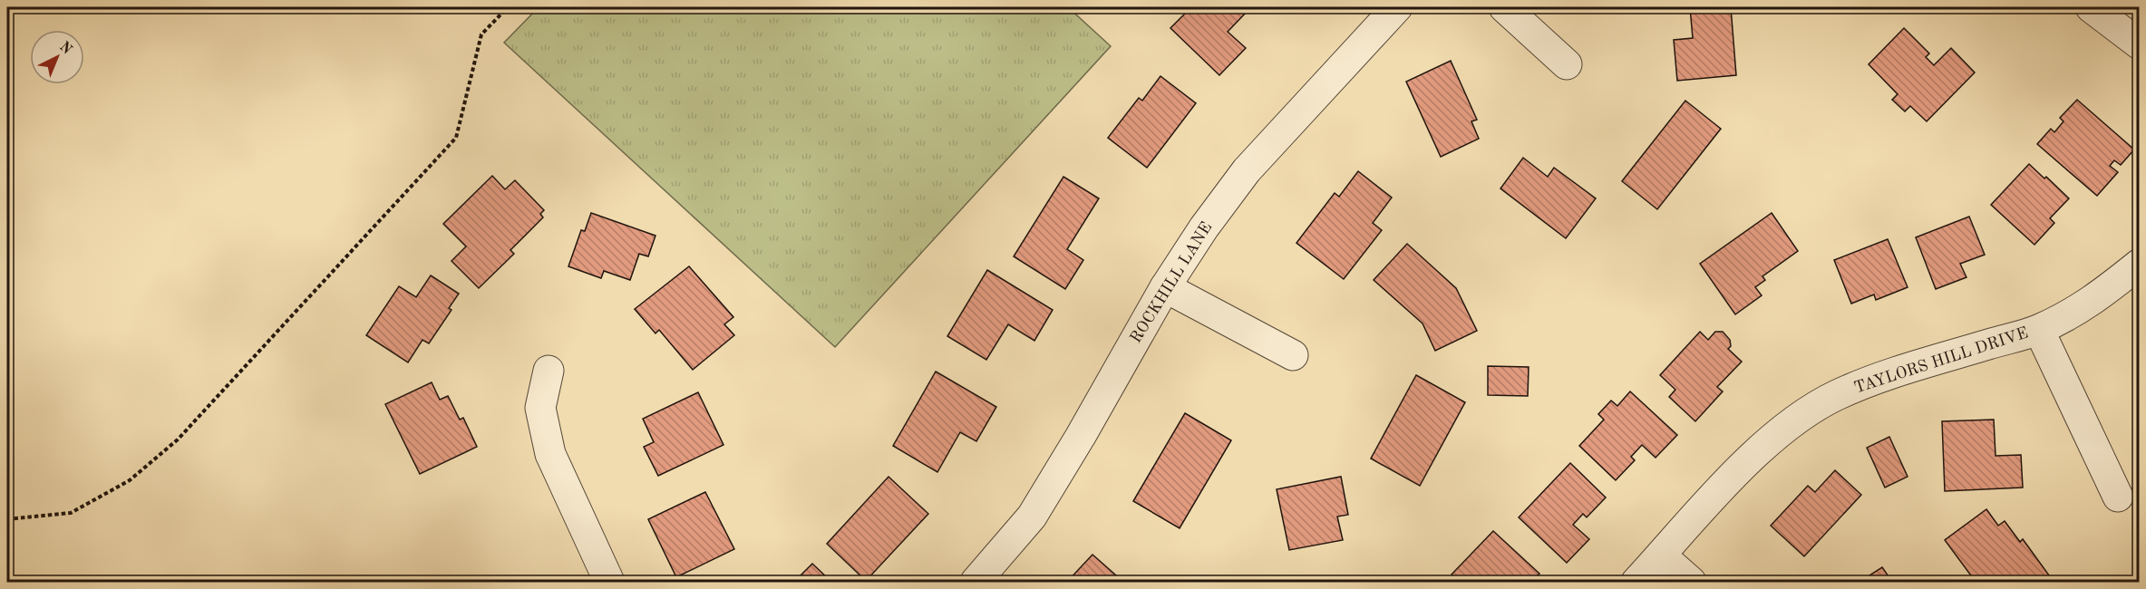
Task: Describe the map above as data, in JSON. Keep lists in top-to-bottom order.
{
  "streets": {
    "street": ["ROCKHILL LANE", "TAYLORS HILL DRIVE"]
  },
  "north": "top right"
}
